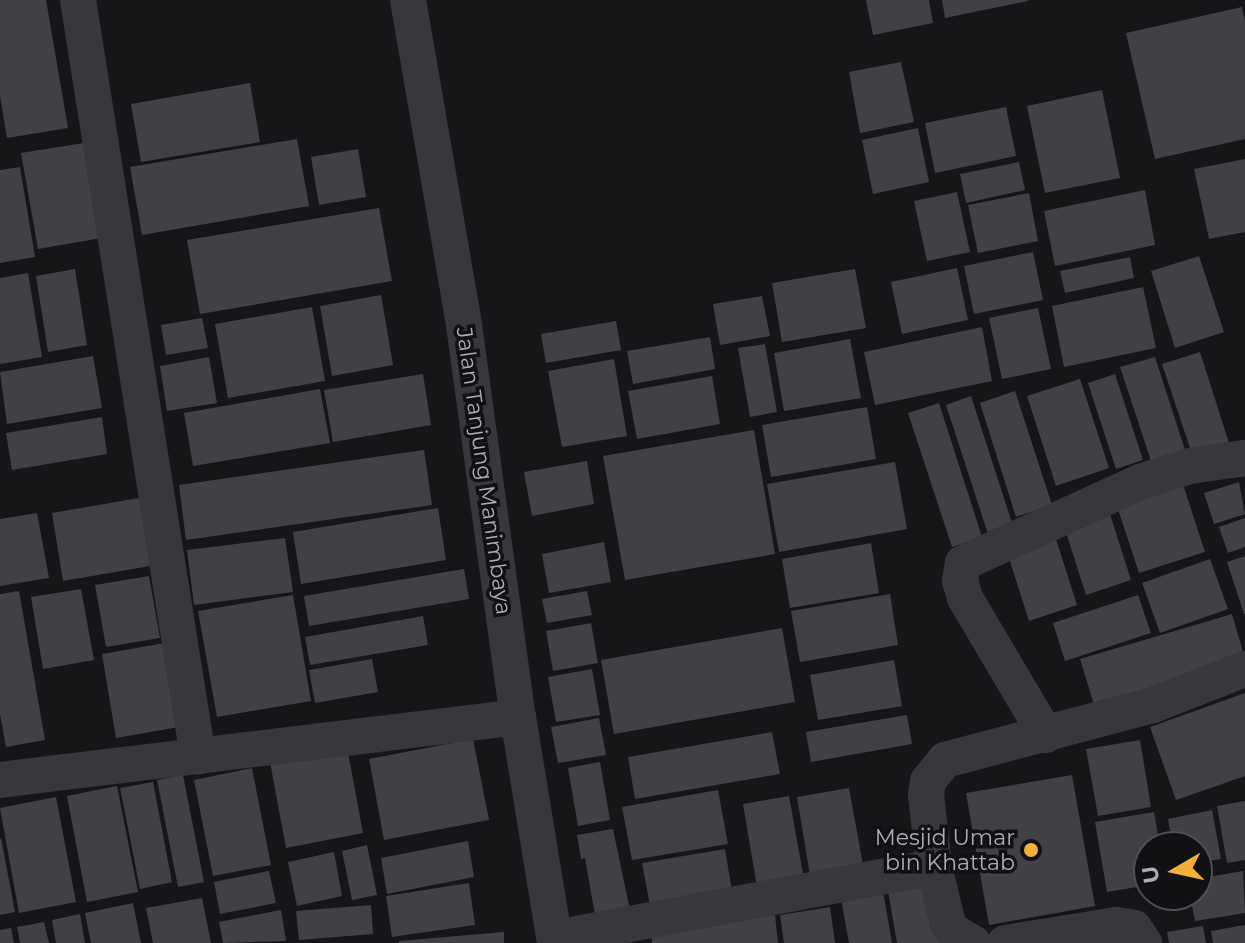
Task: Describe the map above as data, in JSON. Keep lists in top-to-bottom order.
{
  "streets": {
    "street": ["Jalan Tanjung Manimbaya"]
  },
  "places": ["Mesjid Umar bin Khattab"],
  "north": "left"
}
